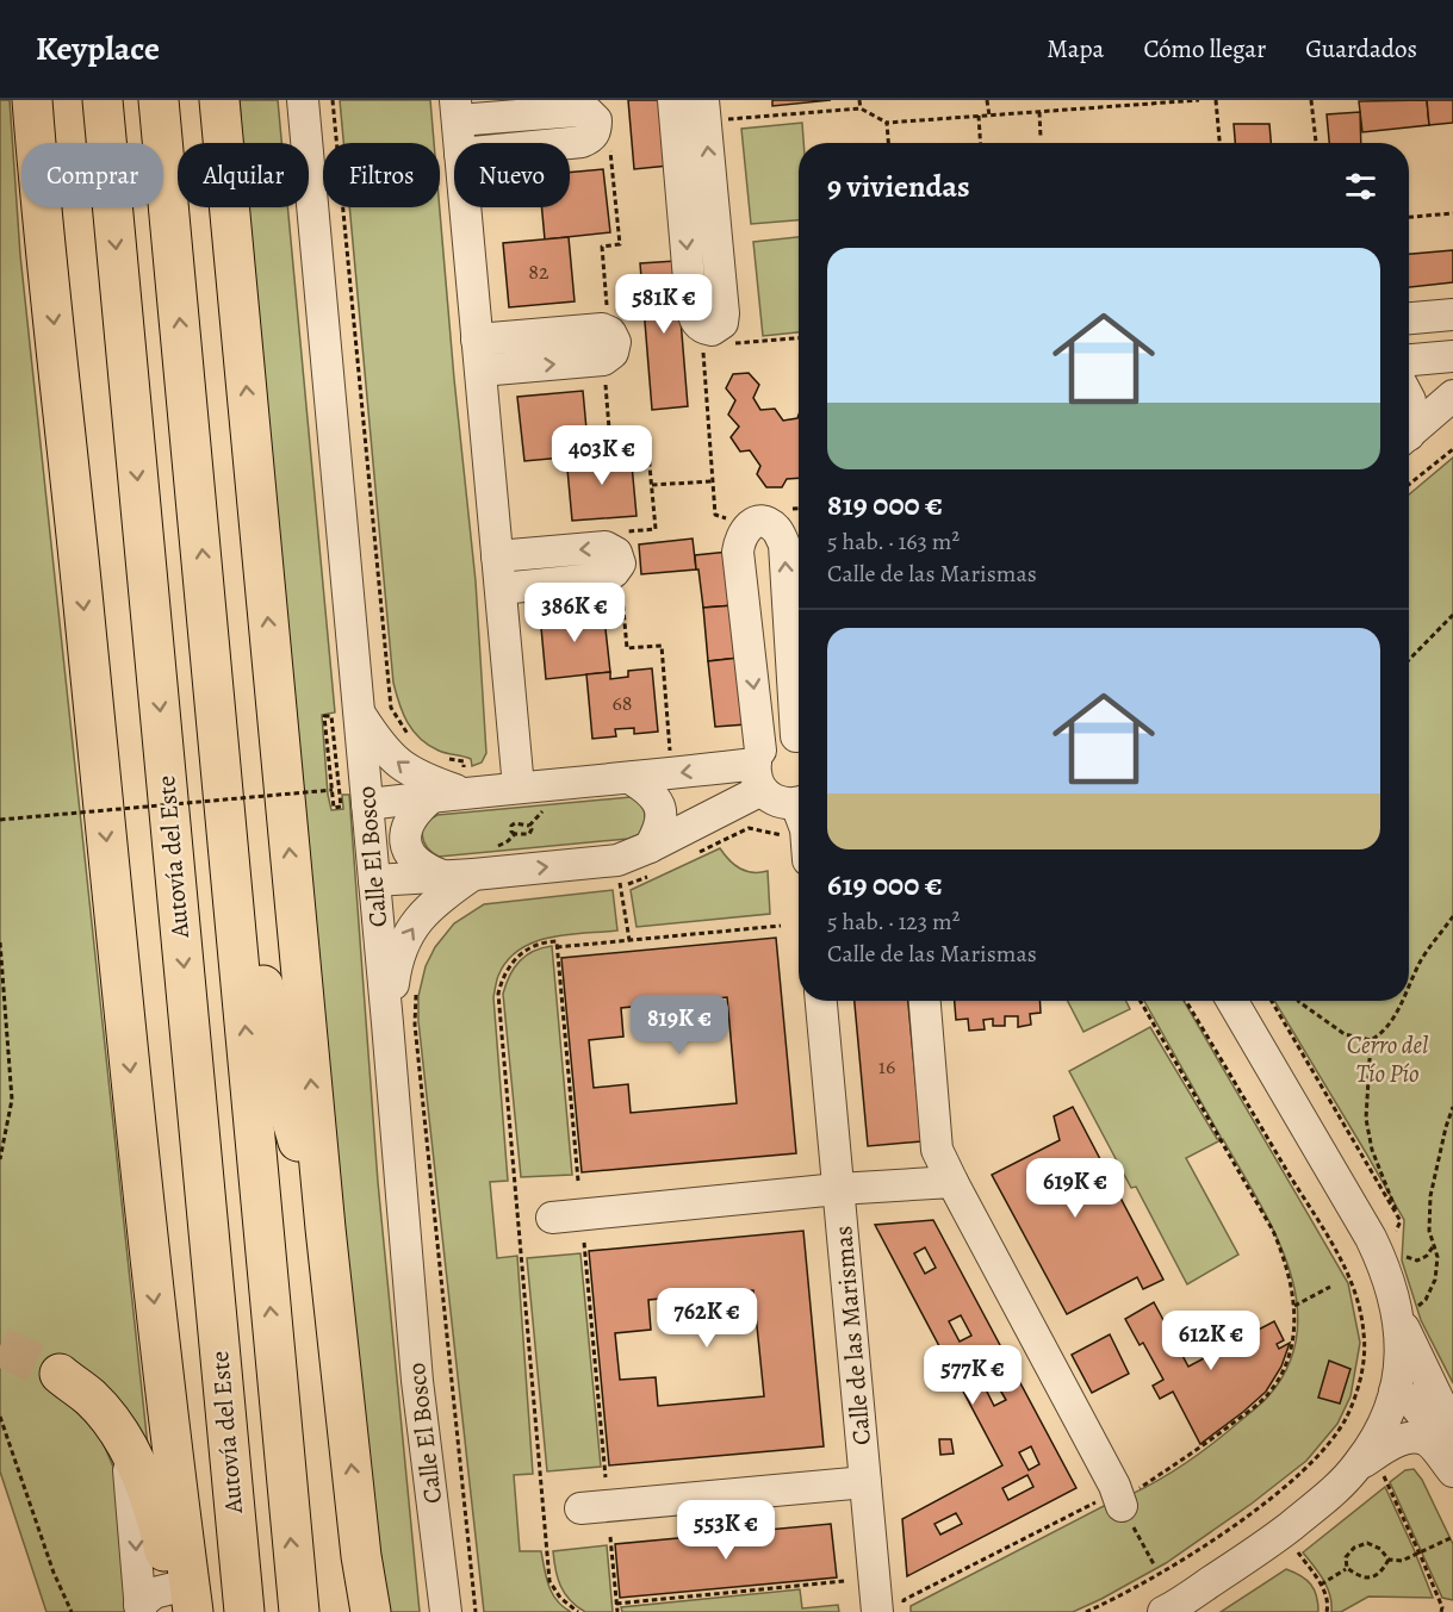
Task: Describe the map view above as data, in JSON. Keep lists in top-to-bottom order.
{
  "streets": {
    "highway": ["Autovía del Este"],
    "street": ["Calle El Bosco", "Calle de las Marismas"]
  },
  "parks": ["Cerro del Tío Pío"],
  "house_numbers": ["82", "68", "16"],
  "page": {
    "header": "Keyplace",
    "nav": ["Mapa", "Cómo llegar", "Guardados"],
    "chip": [
      "Comprar",
      "Alquilar",
      "Filtros",
      "Nuevo"
    ],
    "heading": "9 viviendas",
    "list": [
      {
        "name": "819 000 €",
        "note": "5 hab. · 163 m² · Calle de las Marismas"
      },
      {
        "name": "619 000 €",
        "note": "5 hab. · 123 m² · Calle de las Marismas"
      }
    ],
    "price": [
      "581K €",
      "403K €",
      "386K €",
      "819K €",
      "619K €",
      "762K €",
      "612K €",
      "577K €",
      "553K €"
    ]
  }
}
